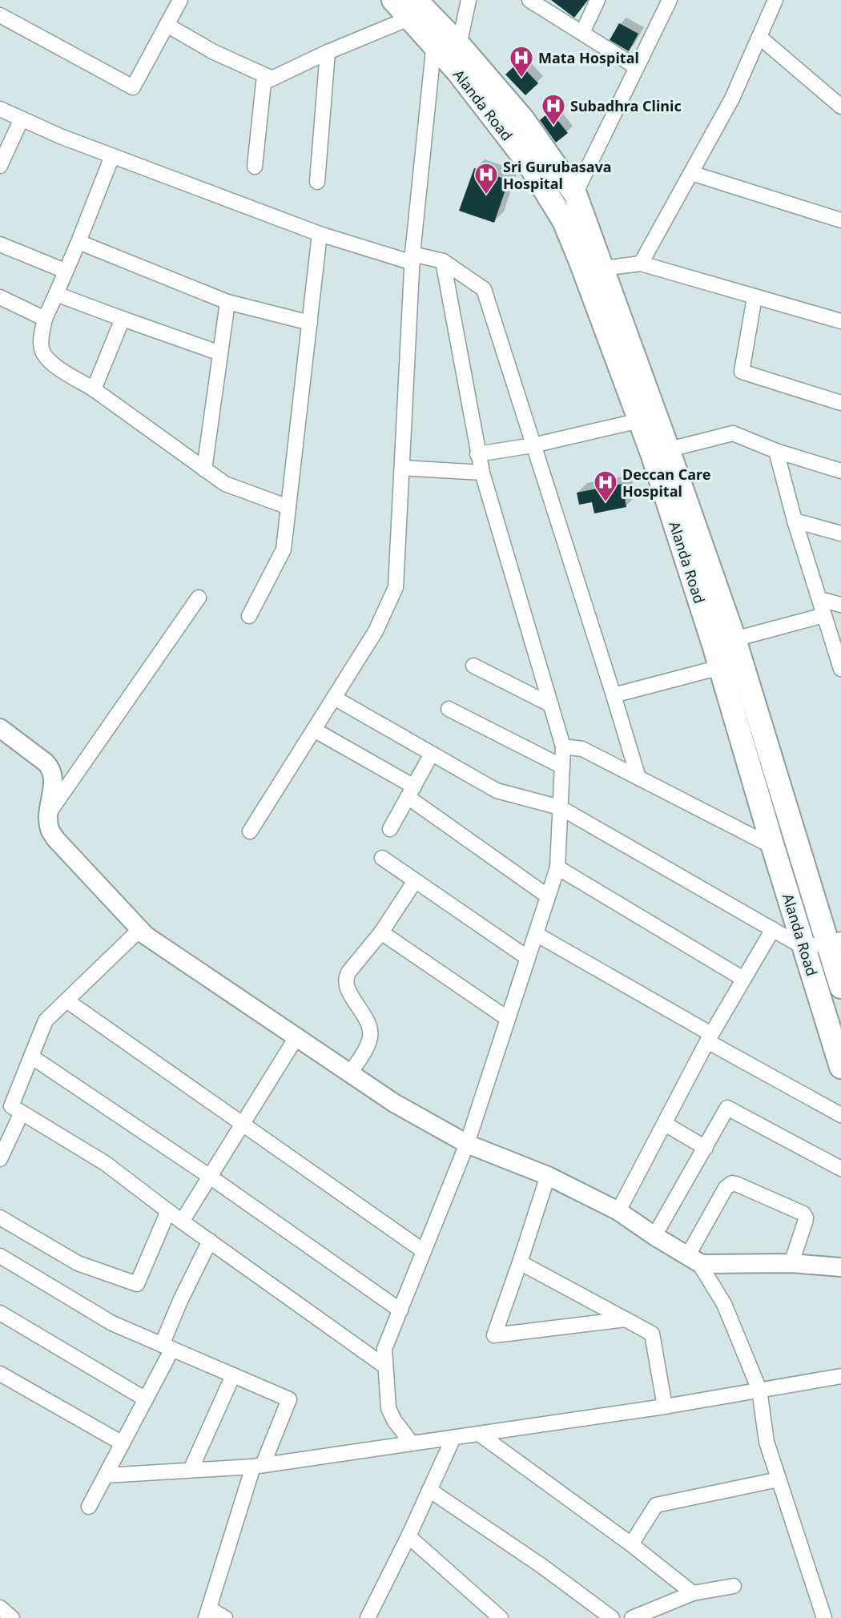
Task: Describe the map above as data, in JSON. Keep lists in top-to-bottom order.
{
  "streets": {
    "main road": ["Alanda Road"]
  },
  "places": {
    "hospital": [
      "Mata Hospital",
      "Subadhra Clinic",
      "Sri Gurubasava Hospital",
      "Deccan Care Hospital"
    ]
  }
}
